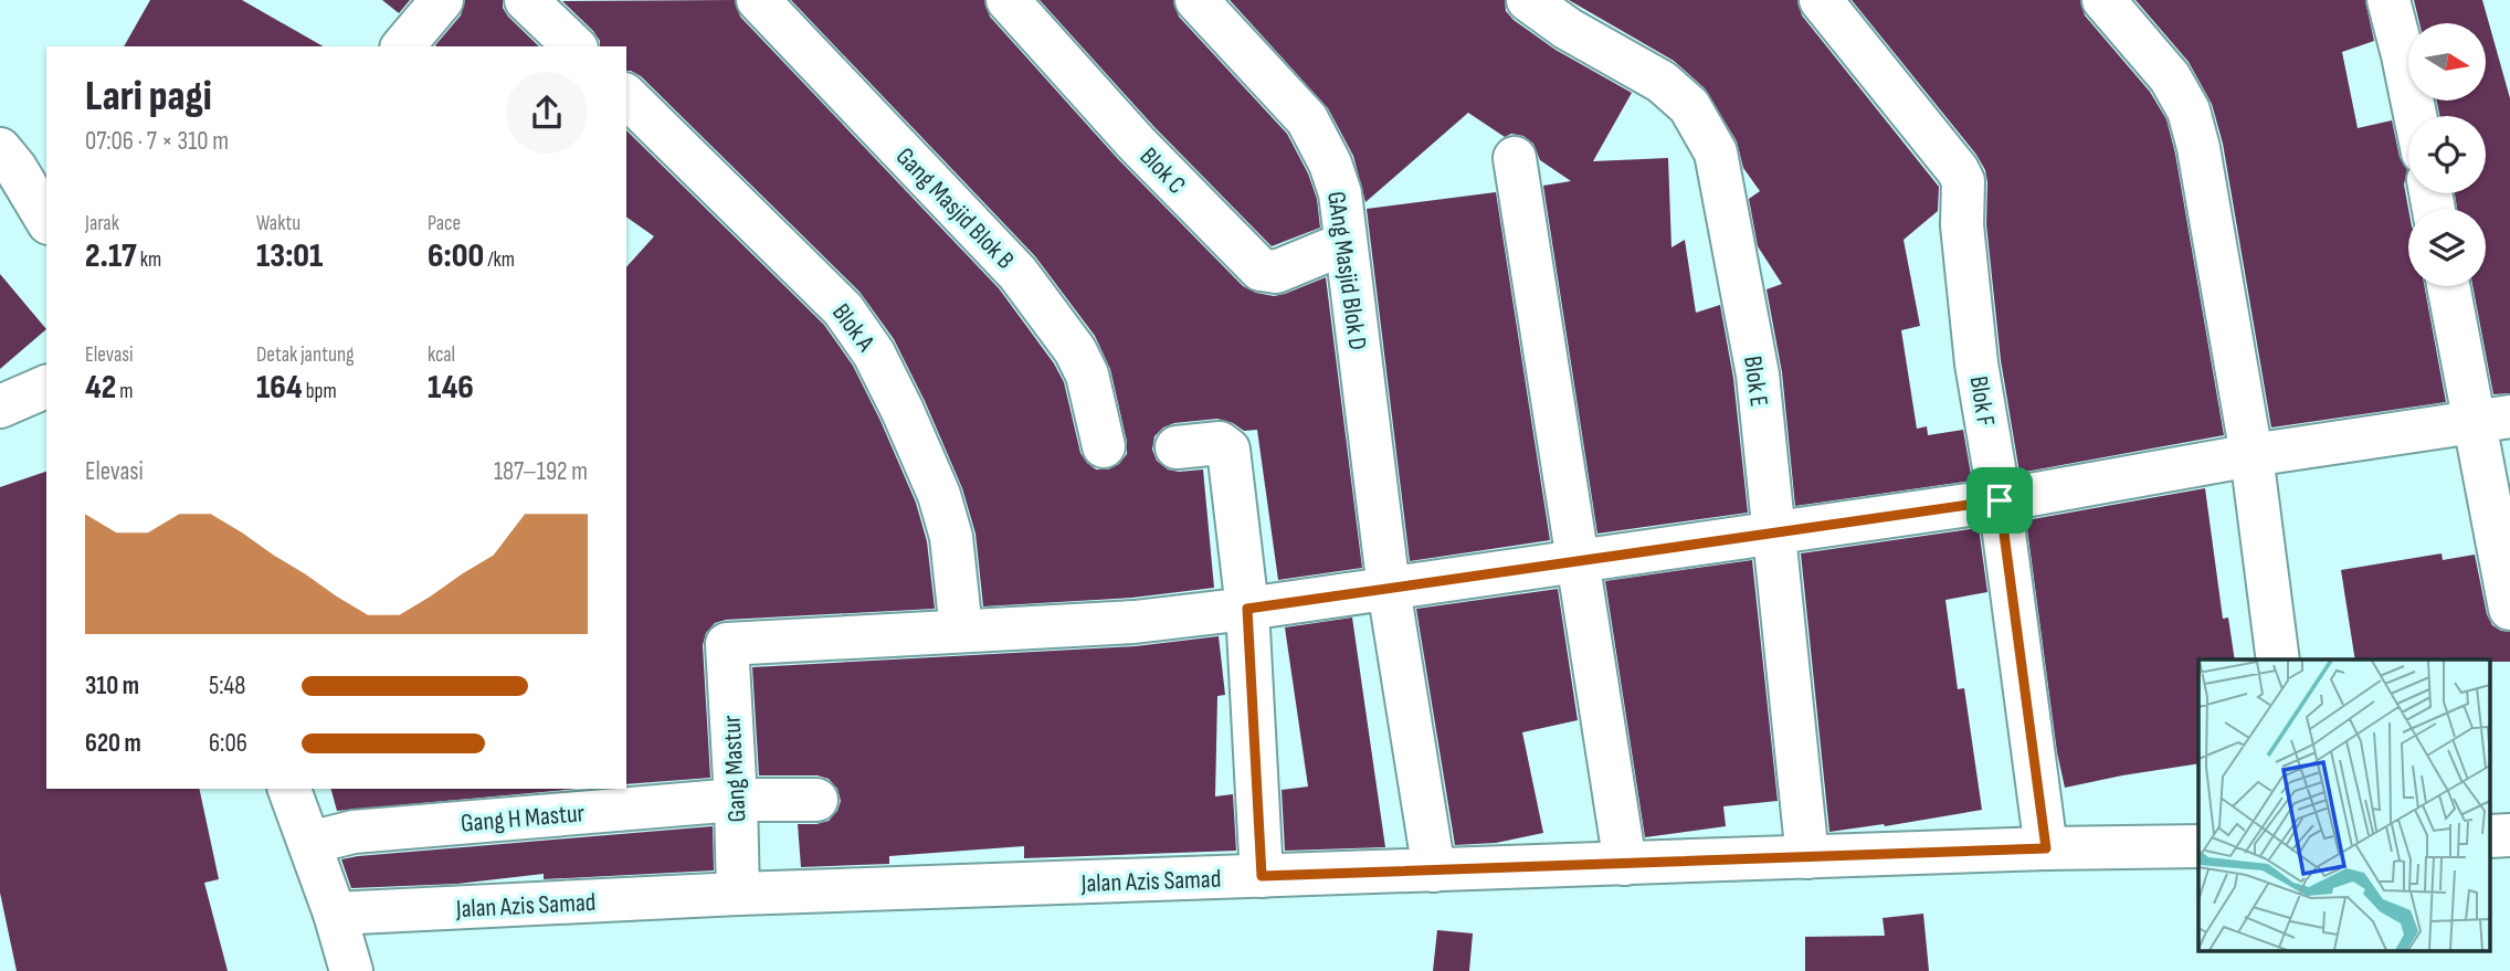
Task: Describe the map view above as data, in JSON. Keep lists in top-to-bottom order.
{
  "streets": {
    "street": [
      "Blok C",
      "Gang Masjid Blok B",
      "GAng Masjid Blok D",
      "Blok A",
      "Blok E",
      "Blok F",
      "Gang Mastur",
      "Gang H Mastur",
      "Jalan Azis Samad"
    ]
  },
  "crossings": [
    ["Blok C", "GAng Masjid Blok D"],
    ["GAng Masjid Blok D", "Jalan Azis Samad"],
    ["Blok A", "Gang Mastur"],
    ["Blok E", "Jalan Azis Samad"],
    ["Blok F", "Jalan Azis Samad"],
    ["Gang Mastur", "Gang H Mastur"],
    ["Gang Mastur", "Jalan Azis Samad"]
  ],
  "north": "right",
  "page": {
    "heading": ["Lari pagi", "07:06 · 7 × 310 m"],
    "stats": [
      ["Jarak", "2.17 km"],
      ["Waktu", "13:01"],
      ["Pace", "6:00 /km"],
      ["Elevasi", "42 m"],
      ["Detak jantung", "164 bpm"],
      ["kcal", "146"]
    ],
    "chart": ["Elevasi", "187–192 m"],
    "list": [
      {
        "name": "310 m",
        "note": "5:48"
      },
      {
        "name": "620 m",
        "note": "6:06"
      }
    ]
  }
}
